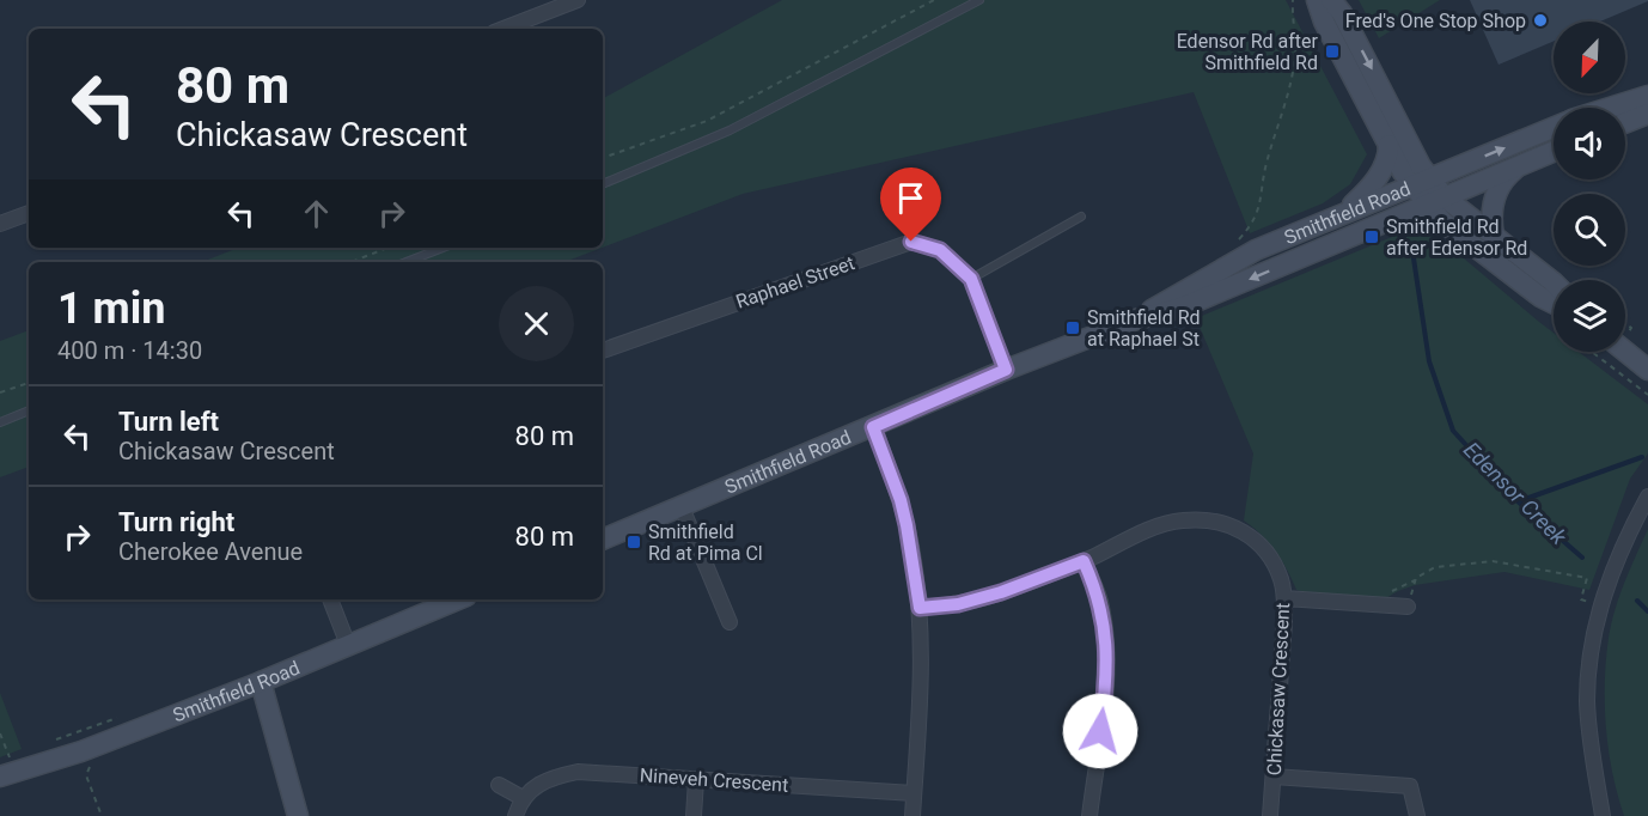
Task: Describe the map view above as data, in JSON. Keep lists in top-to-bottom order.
{
  "streets": {
    "main road": ["Smithfield Road"],
    "street": ["Raphael Street", "Chickasaw Crescent", "Nineveh Crescent"]
  },
  "crossings": [
    ["Smithfield Road", "Raphael Street"]
  ],
  "water": ["Edensor Creek"],
  "places": {
    "other": ["Fred's One Stop Shop"],
    "transit": [
      "Edensor Rd after Smithfield Rd",
      "Smithfield Rd after Edensor Rd",
      "Smithfield Rd at Raphael St",
      "Smithfield Rd at Pima Cl"
    ]
  },
  "north": "bottom left",
  "page": {
    "turn": ["80 m", "Chickasaw Crescent"],
    "heading": ["1 min", "400 m · 14:30"],
    "list": [
      {
        "name": "Turn left",
        "note": "Chickasaw Crescent",
        "value": "80 m"
      },
      {
        "name": "Turn right",
        "note": "Cherokee Avenue",
        "value": "80 m"
      }
    ]
  }
}
